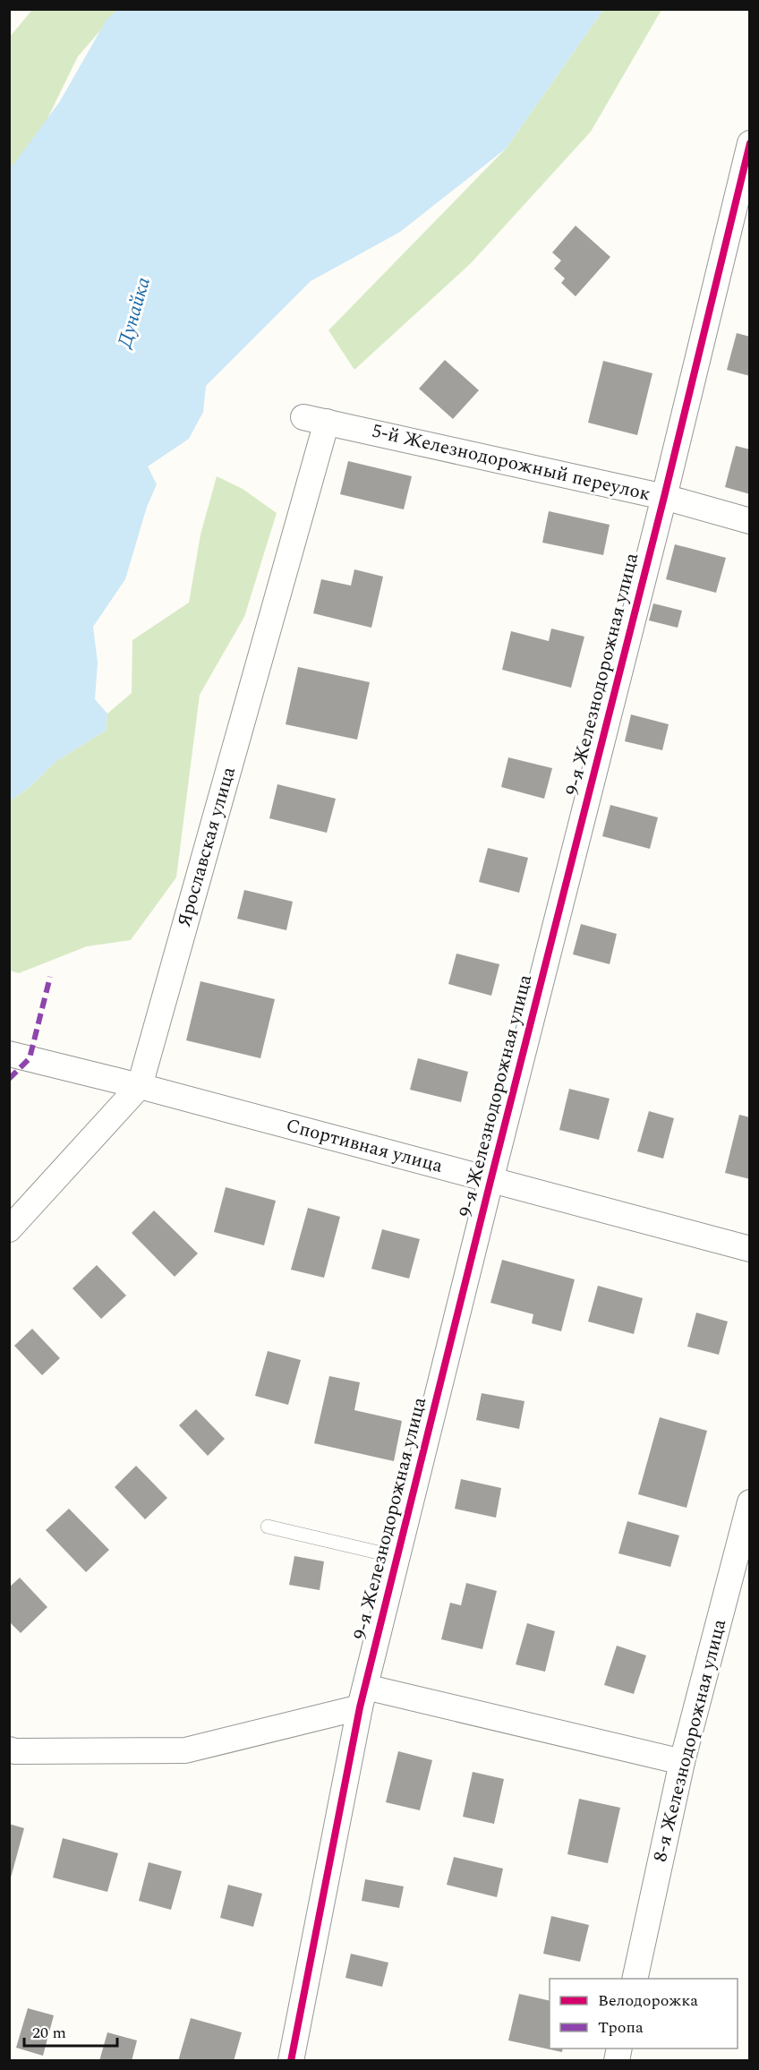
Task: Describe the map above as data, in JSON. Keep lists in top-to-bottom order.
{
  "streets": {
    "street": [
      "5-й Железнодорожный переулок",
      "9-я Железнодорожная улица",
      "Ярославская улица",
      "Спортивная улица",
      "8-я Железнодорожная улица"
    ]
  },
  "crossings": [
    ["5-й Железнодорожный переулок", "9-я Железнодорожная улица"],
    ["5-й Железнодорожный переулок", "Ярославская улица"],
    ["9-я Железнодорожная улица", "Спортивная улица"],
    ["Ярославская улица", "Спортивная улица"]
  ],
  "water": ["Дунайка"],
  "legend": ["Велодорожка", "Тропа"],
  "scale_bar": "20 m"
}
